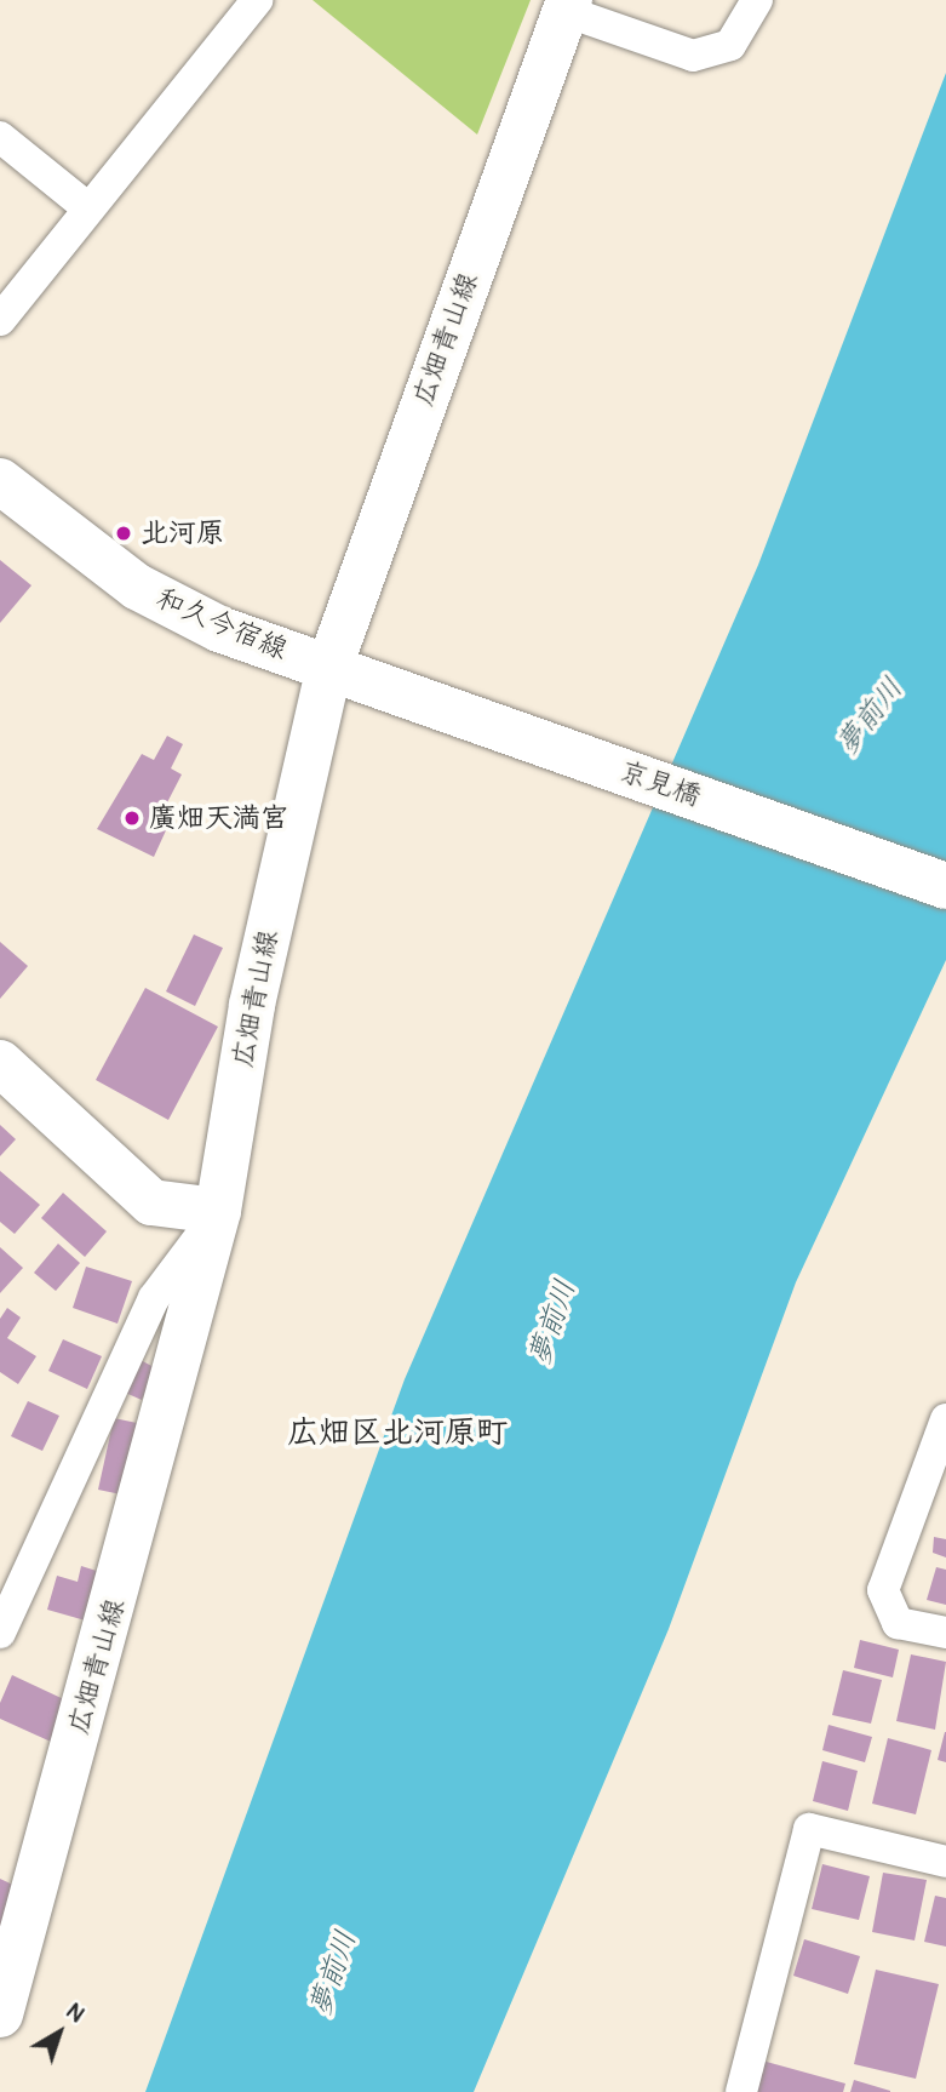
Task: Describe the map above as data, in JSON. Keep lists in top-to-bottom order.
{
  "streets": {
    "main road": ["広畑青山線", "和久今宿線", "京見橋"]
  },
  "crossings": [
    ["広畑青山線", "和久今宿線"],
    ["和久今宿線", "京見橋"]
  ],
  "districts": ["広畑区北河原町"],
  "water": ["夢前川"],
  "places": ["北河原", "廣畑天満宮"],
  "north": "top right"
}
